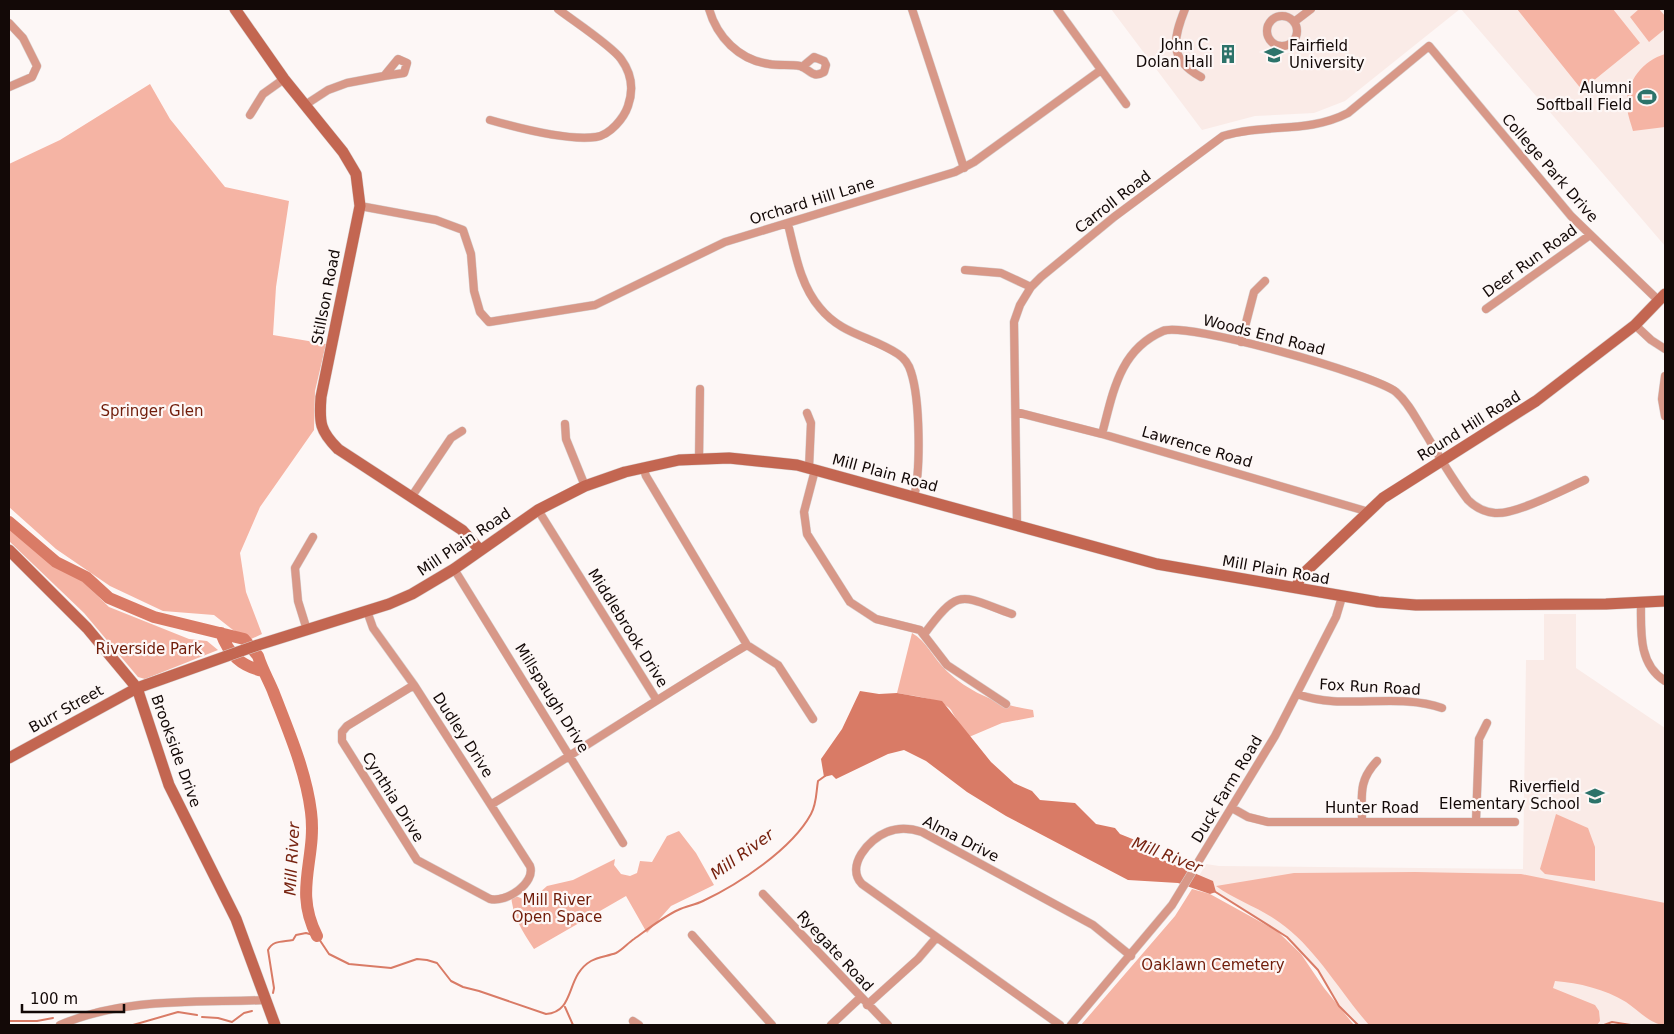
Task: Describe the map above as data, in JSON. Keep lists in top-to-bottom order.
{
  "streets": {
    "main road": [
      "Stillson Road",
      "Round Hill Road",
      "Mill Plain Road",
      "Burr Street",
      "Brookside Drive"
    ],
    "street": [
      "College Park Drive",
      "Orchard Hill Lane",
      "Carroll Road",
      "Deer Run Road",
      "Woods End Road",
      "Lawrence Road",
      "Middlebrook Drive",
      "Fox Run Road",
      "Millspaugh Drive",
      "Dudley Drive",
      "Duck Farm Road",
      "Cynthia Drive",
      "Hunter Road",
      "Alma Drive",
      "Ryegate Road"
    ]
  },
  "crossings": [
    ["College Park Drive", "Carroll Road"],
    ["College Park Drive", "Deer Run Road"],
    ["College Park Drive", "Round Hill Road"],
    ["Orchard Hill Lane", "Stillson Road"],
    ["Carroll Road", "Lawrence Road"],
    ["Carroll Road", "Mill Plain Road"],
    ["Stillson Road", "Mill Plain Road"],
    ["Woods End Road", "Round Hill Road"],
    ["Woods End Road", "Lawrence Road"],
    ["Round Hill Road", "Lawrence Road"],
    ["Round Hill Road", "Mill Plain Road"],
    ["Mill Plain Road", "Middlebrook Drive"],
    ["Mill Plain Road", "Millspaugh Drive"],
    ["Mill Plain Road", "Burr Street"],
    ["Mill Plain Road", "Dudley Drive"],
    ["Mill Plain Road", "Brookside Drive"],
    ["Mill Plain Road", "Duck Farm Road"],
    ["Fox Run Road", "Duck Farm Road"],
    ["Burr Street", "Brookside Drive"],
    ["Dudley Drive", "Cynthia Drive"],
    ["Duck Farm Road", "Hunter Road"],
    ["Duck Farm Road", "Alma Drive"]
  ],
  "water": ["Mill River"],
  "parks": [
    "Springer Glen",
    "Riverside Park",
    "Mill River Open Space",
    "Oaklawn Cemetery"
  ],
  "places": {
    "building": ["John C. Dolan Hall"],
    "school or university": ["Fairfield University", "Riverfield Elementary School"],
    "sports": ["Alumni Softball Field"]
  },
  "scale_bar": "100 m"
}
